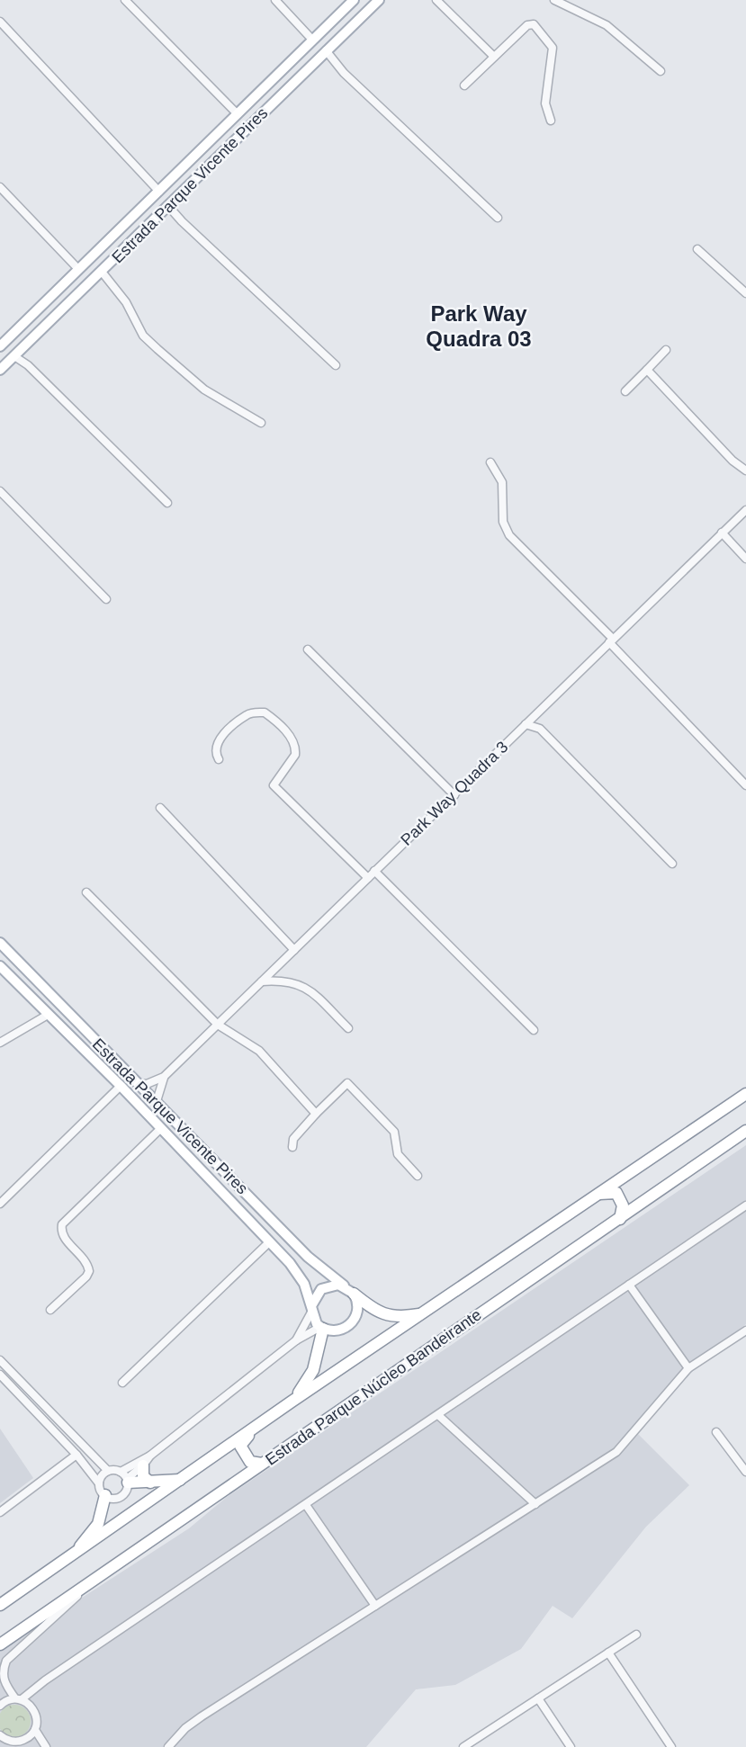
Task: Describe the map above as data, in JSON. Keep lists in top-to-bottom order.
{
  "streets": {
    "highway": ["Estrada Parque Núcleo Bandeirante"],
    "main road": ["Estrada Parque Vicente Pires"],
    "street": ["Park Way Quadra 3"]
  },
  "crossings": [
    ["Estrada Parque Vicente Pires", "Park Way Quadra 3"]
  ],
  "districts": ["Park Way Quadra 03"]
}
